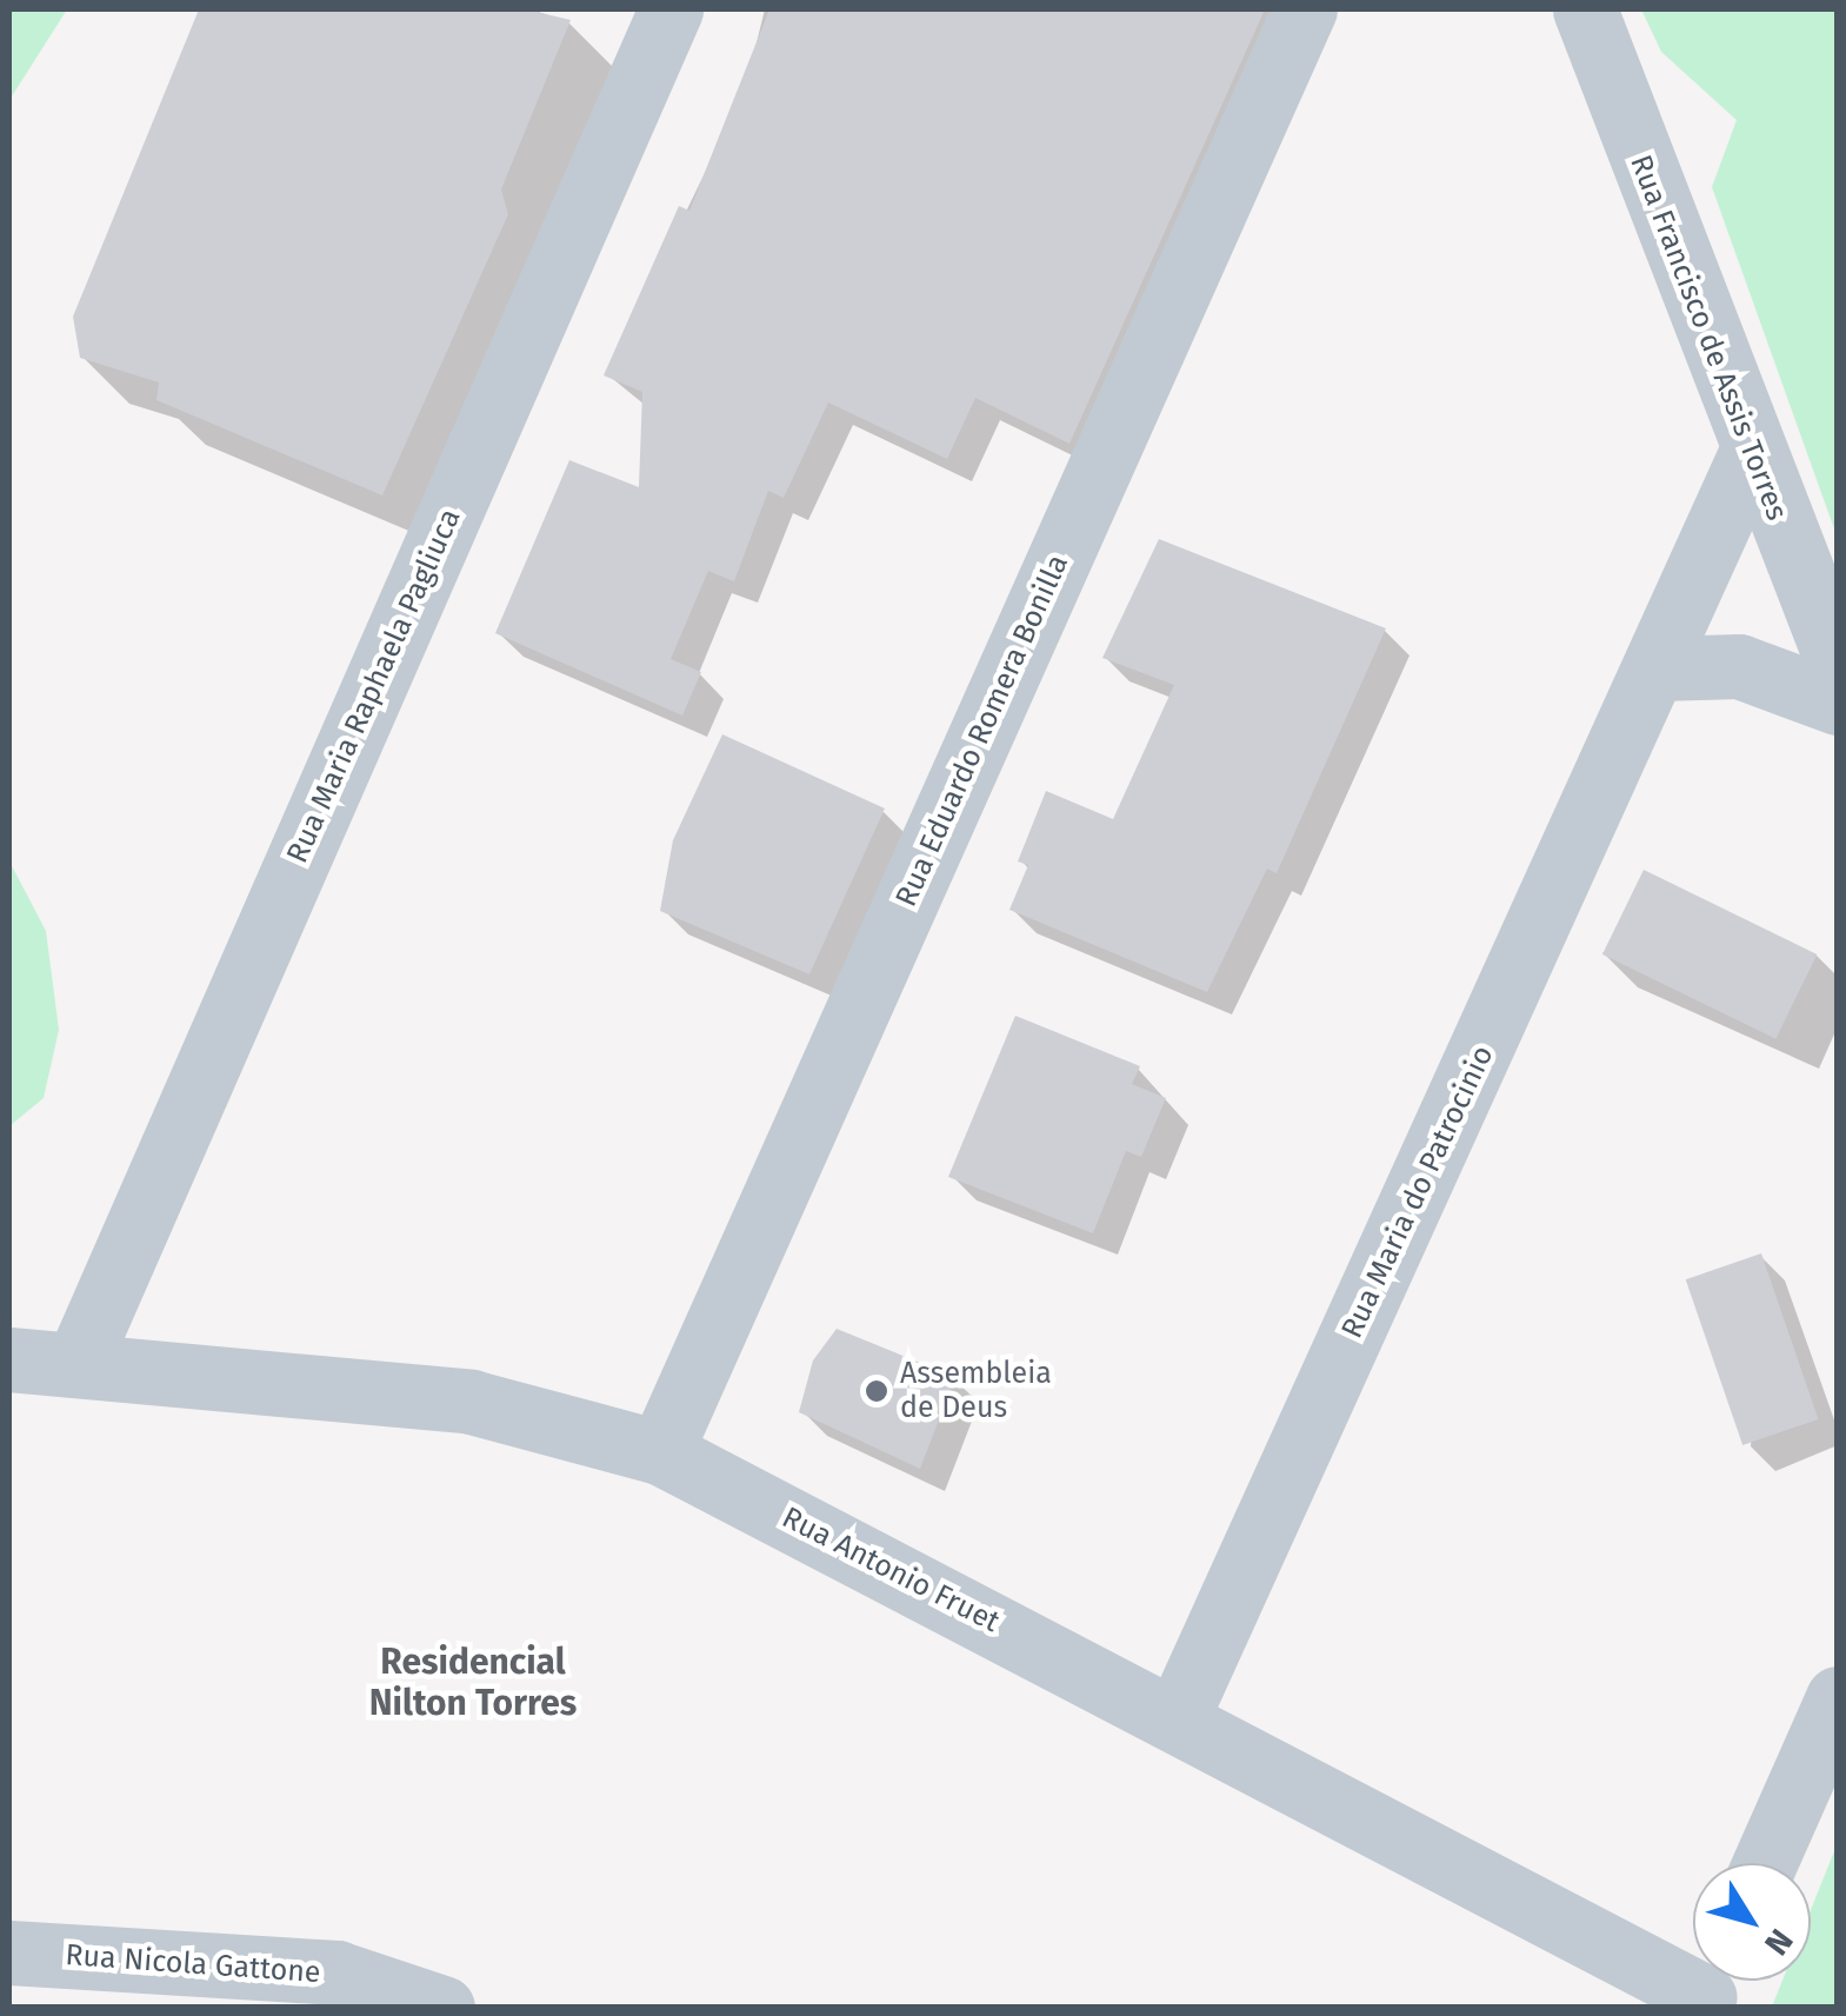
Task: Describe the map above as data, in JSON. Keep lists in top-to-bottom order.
{
  "streets": {
    "street": [
      "Rua Francisco de Assis Torres",
      "Rua Maria Raphaela Pagliuca",
      "Rua Eduardo Romera Bonilla",
      "Rua Maria do Patrocinio",
      "Rua Antonio Fruet",
      "Rua Nicola Gattone"
    ]
  },
  "crossings": [
    ["Rua Francisco de Assis Torres", "Rua Maria do Patrocinio"],
    ["Rua Maria Raphaela Pagliuca", "Rua Antonio Fruet"],
    ["Rua Eduardo Romera Bonilla", "Rua Antonio Fruet"],
    ["Rua Maria do Patrocinio", "Rua Antonio Fruet"]
  ],
  "districts": ["Residencial Nilton Torres"],
  "places": ["Assembleia de Deus"],
  "north": "bottom right"
}
